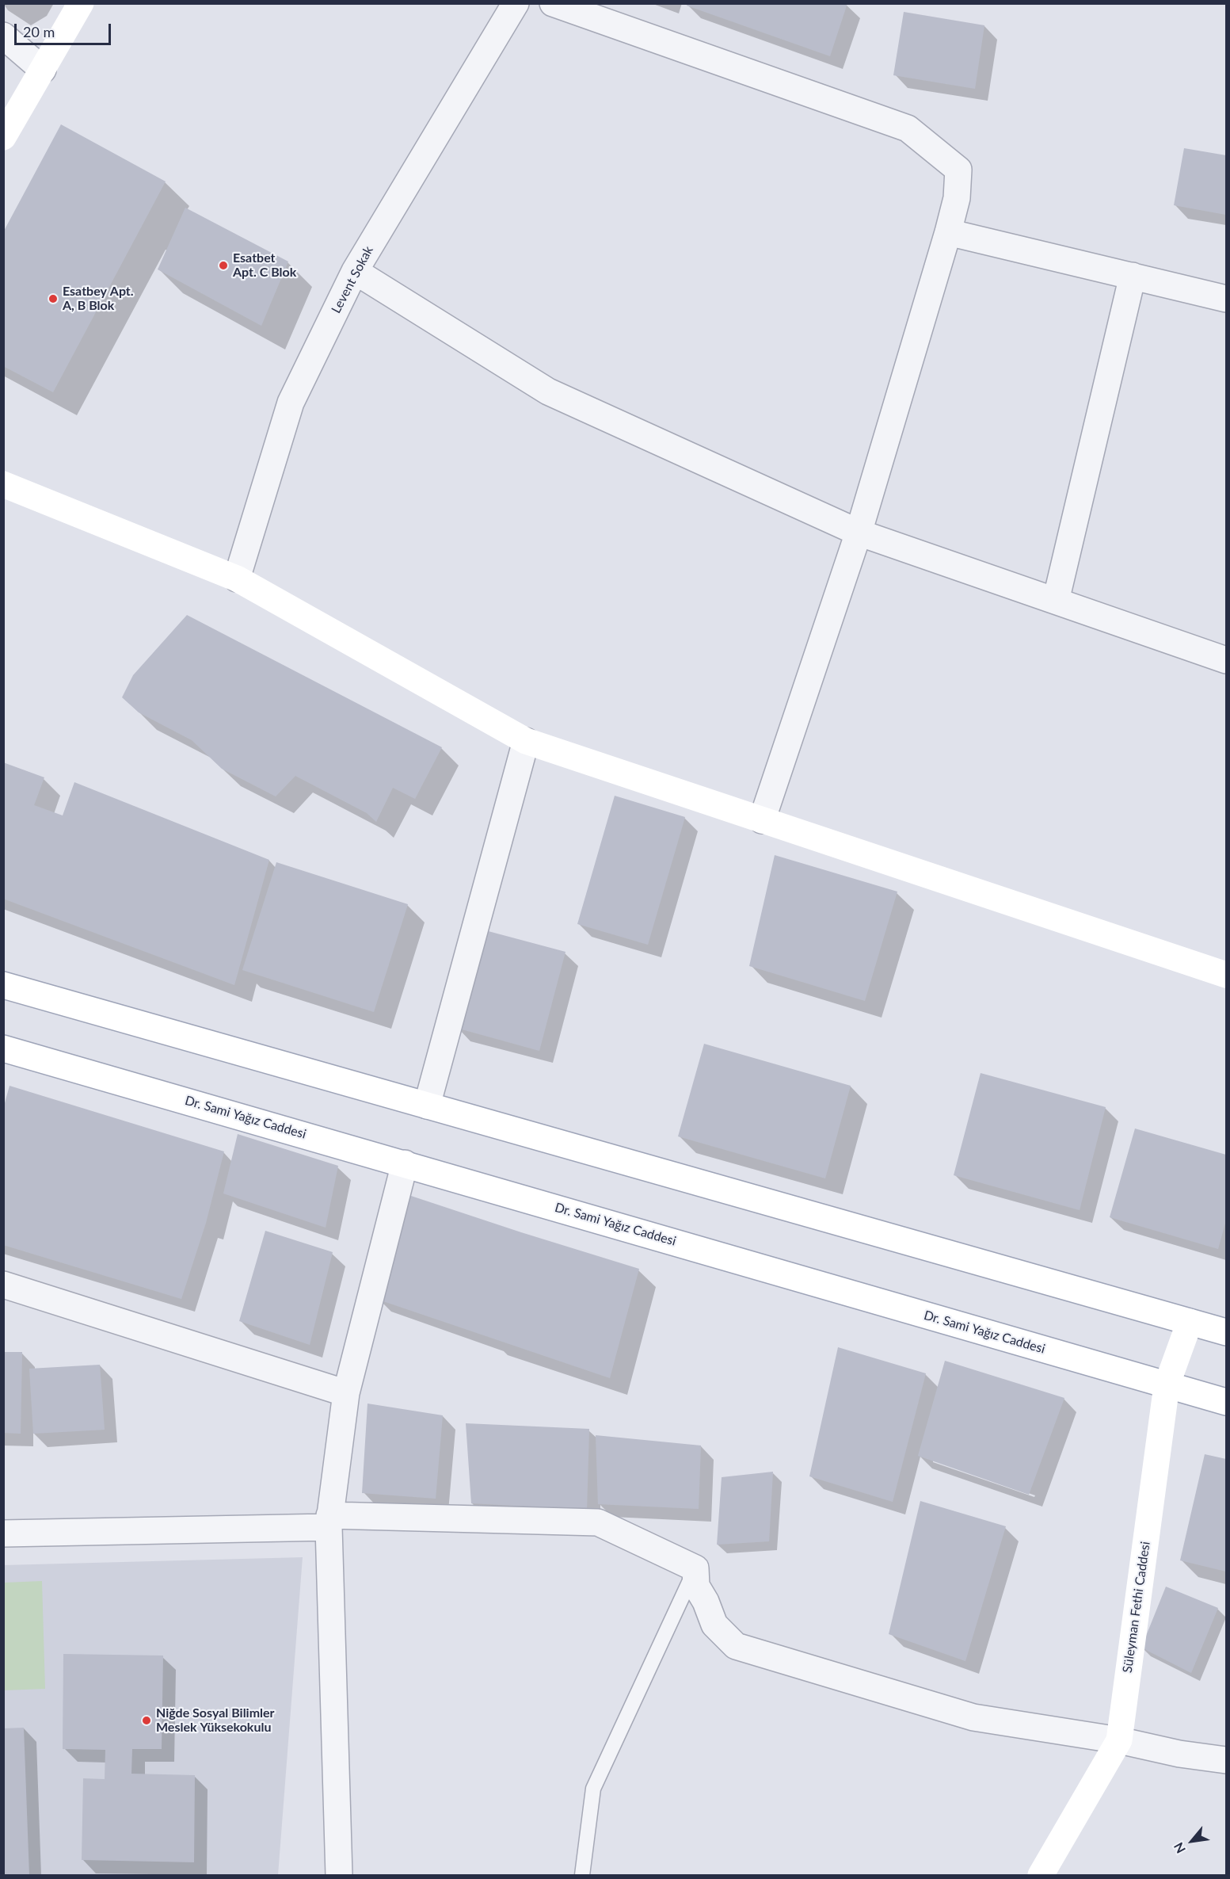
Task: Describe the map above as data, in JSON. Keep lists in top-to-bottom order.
{
  "streets": {
    "main road": ["Dr. Sami Yağız Caddesi", "Süleyman Fethi Caddesi"],
    "street": ["Levent Sokak"]
  },
  "crossings": [
    ["Dr. Sami Yağız Caddesi", "Süleyman Fethi Caddesi"]
  ],
  "places": ["Esatbet Apt. C Blok", "Esatbey Apt. A, B Blok", "Niğde Sosyal Bilimler Meslek Yüksekokulu"],
  "scale_bar": "20 m",
  "north": "bottom left"
}
